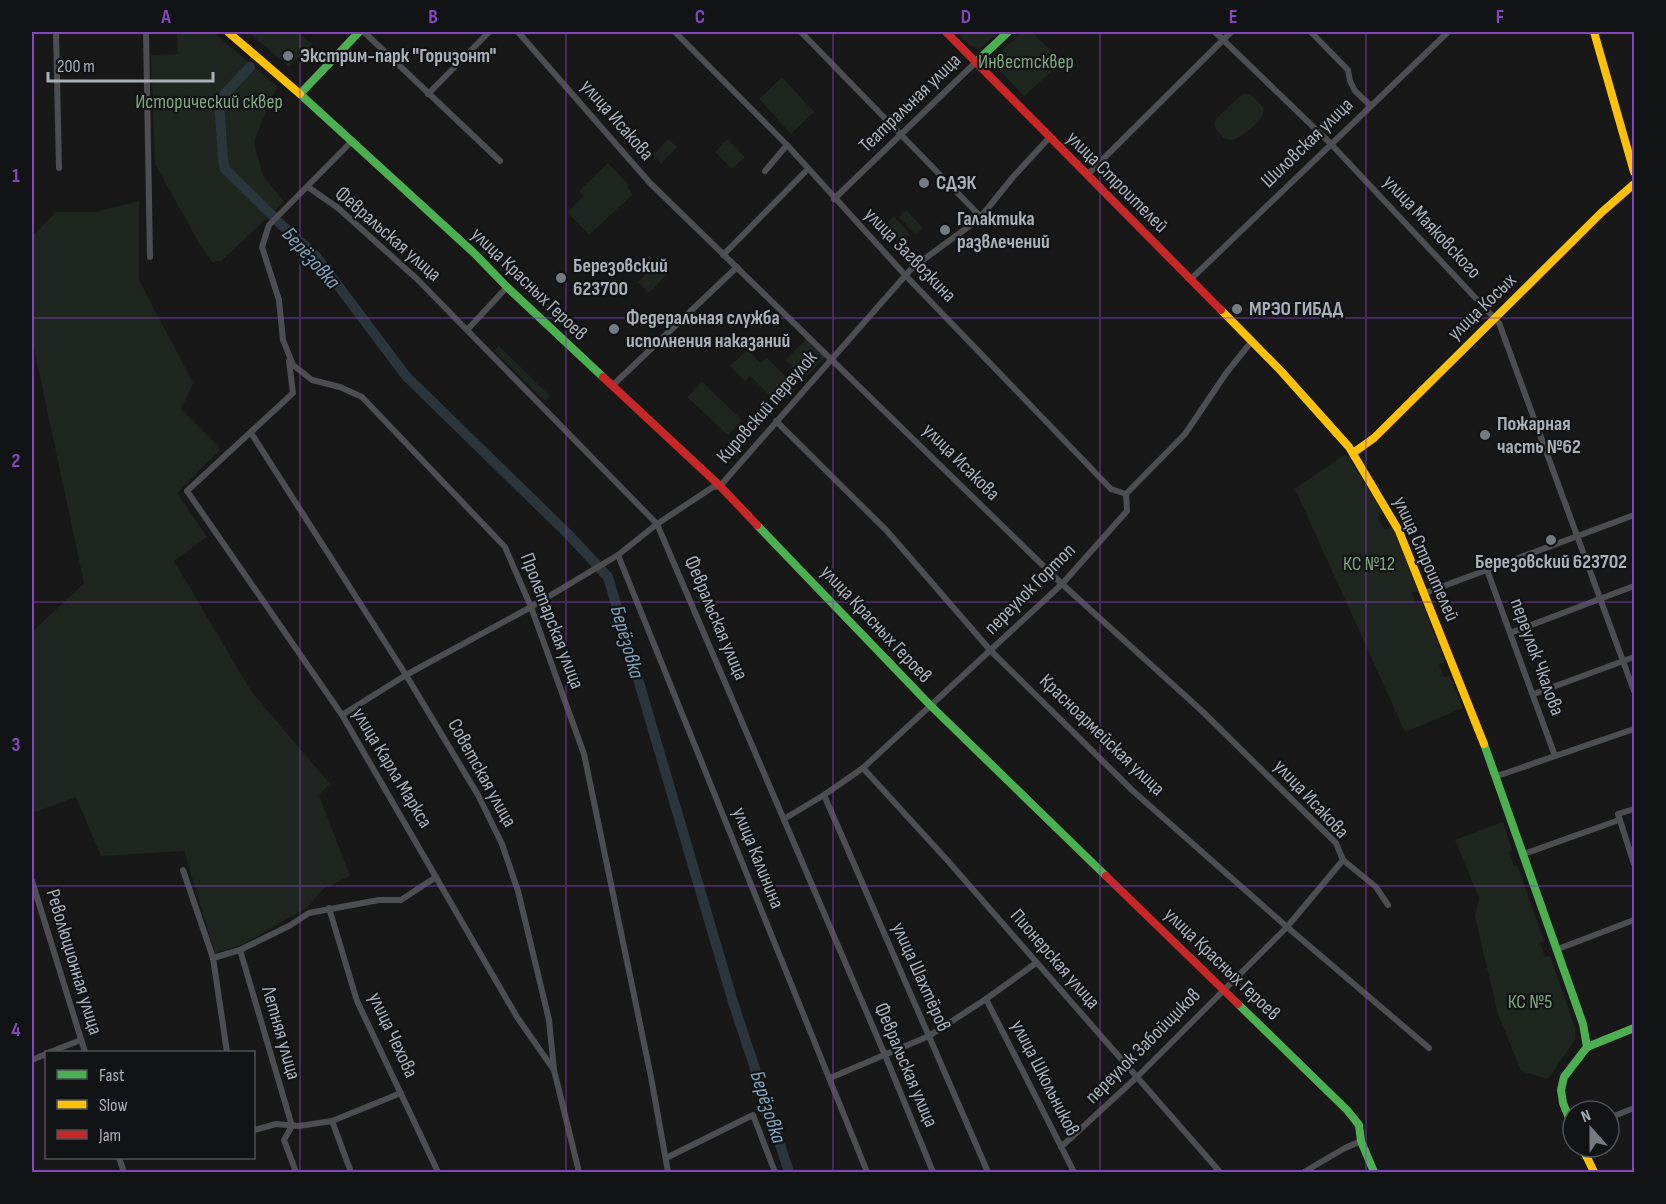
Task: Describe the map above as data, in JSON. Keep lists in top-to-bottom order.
{
  "streets": {
    "main road": [
      "Театральная улица",
      "улица Строителей",
      "улица Красных Героев",
      "улица Косых"
    ],
    "street": [
      "улица Исакова",
      "Шиловская улица",
      "улица Маяковского",
      "Февральская улица",
      "улица Загвозкина",
      "Кировский переулок",
      "переулок Гортоп",
      "Пролетарская улица",
      "переулок Чкалова",
      "Красноармейская улица",
      "улица Карла Маркса",
      "Советская улица",
      "улица Калинина",
      "Пионерская улица",
      "Революционная улица",
      "улица Шахтёров",
      "Летняя улица",
      "улица Чехова",
      "переулок Забойщиков",
      "улица Школьников"
    ]
  },
  "crossings": [
    ["Театральная улица", "улица Строителей"],
    ["Театральная улица", "улица Загвозкина"],
    ["улица Исакова", "Кировский переулок"],
    ["улица Исакова", "переулок Гортоп"],
    ["улица Исакова", "переулок Забойщиков"],
    ["Шиловская улица", "улица Строителей"],
    ["Шиловская улица", "улица Маяковского"],
    ["улица Строителей", "улица Косых"],
    ["улица Строителей", "Кировский переулок"],
    ["улица Строителей", "переулок Гортоп"],
    ["улица Маяковского", "улица Косых"],
    ["Февральская улица", "Кировский переулок"],
    ["Февральская улица", "переулок Гортоп"],
    ["улица Загвозкина", "Кировский переулок"],
    ["улица Загвозкина", "переулок Гортоп"],
    ["улица Красных Героев", "Кировский переулок"],
    ["улица Красных Героев", "переулок Гортоп"],
    ["улица Красных Героев", "переулок Забойщиков"],
    ["Кировский переулок", "Пролетарская улица"],
    ["Кировский переулок", "Красноармейская улица"],
    ["Кировский переулок", "улица Карла Маркса"],
    ["Кировский переулок", "Советская улица"],
    ["Кировский переулок", "улица Калинина"],
    ["переулок Гортоп", "Красноармейская улица"],
    ["переулок Гортоп", "Пионерская улица"],
    ["переулок Гортоп", "улица Шахтёров"],
    ["Красноармейская улица", "переулок Забойщиков"],
    ["улица Карла Маркса", "Советская улица"],
    ["Пионерская улица", "переулок Забойщиков"],
    ["переулок Забойщиков", "улица Школьников"]
  ],
  "water": ["Берёзовка"],
  "parks": [
    "Инвестсквер",
    "Исторический сквер",
    "КС №12",
    "КС №5"
  ],
  "places": [
    "Экстрим-парк \"Горизонт\"",
    "СДЭК",
    "Галактика развлечений",
    "Березовский 623700",
    "МРЭО ГИБДД",
    "Федеральная служба исполнения наказаний",
    "Пожарная часть №62",
    "Березовский 623702"
  ],
  "legend": ["Fast", "Slow", "Jam"],
  "scale_bar": "200 m",
  "north": "top",
  "grid": {
    "columns": [
      "A",
      "B",
      "C",
      "D",
      "E",
      "F"
    ],
    "rows": [
      "1",
      "2",
      "3",
      "4"
    ]
  }
}
